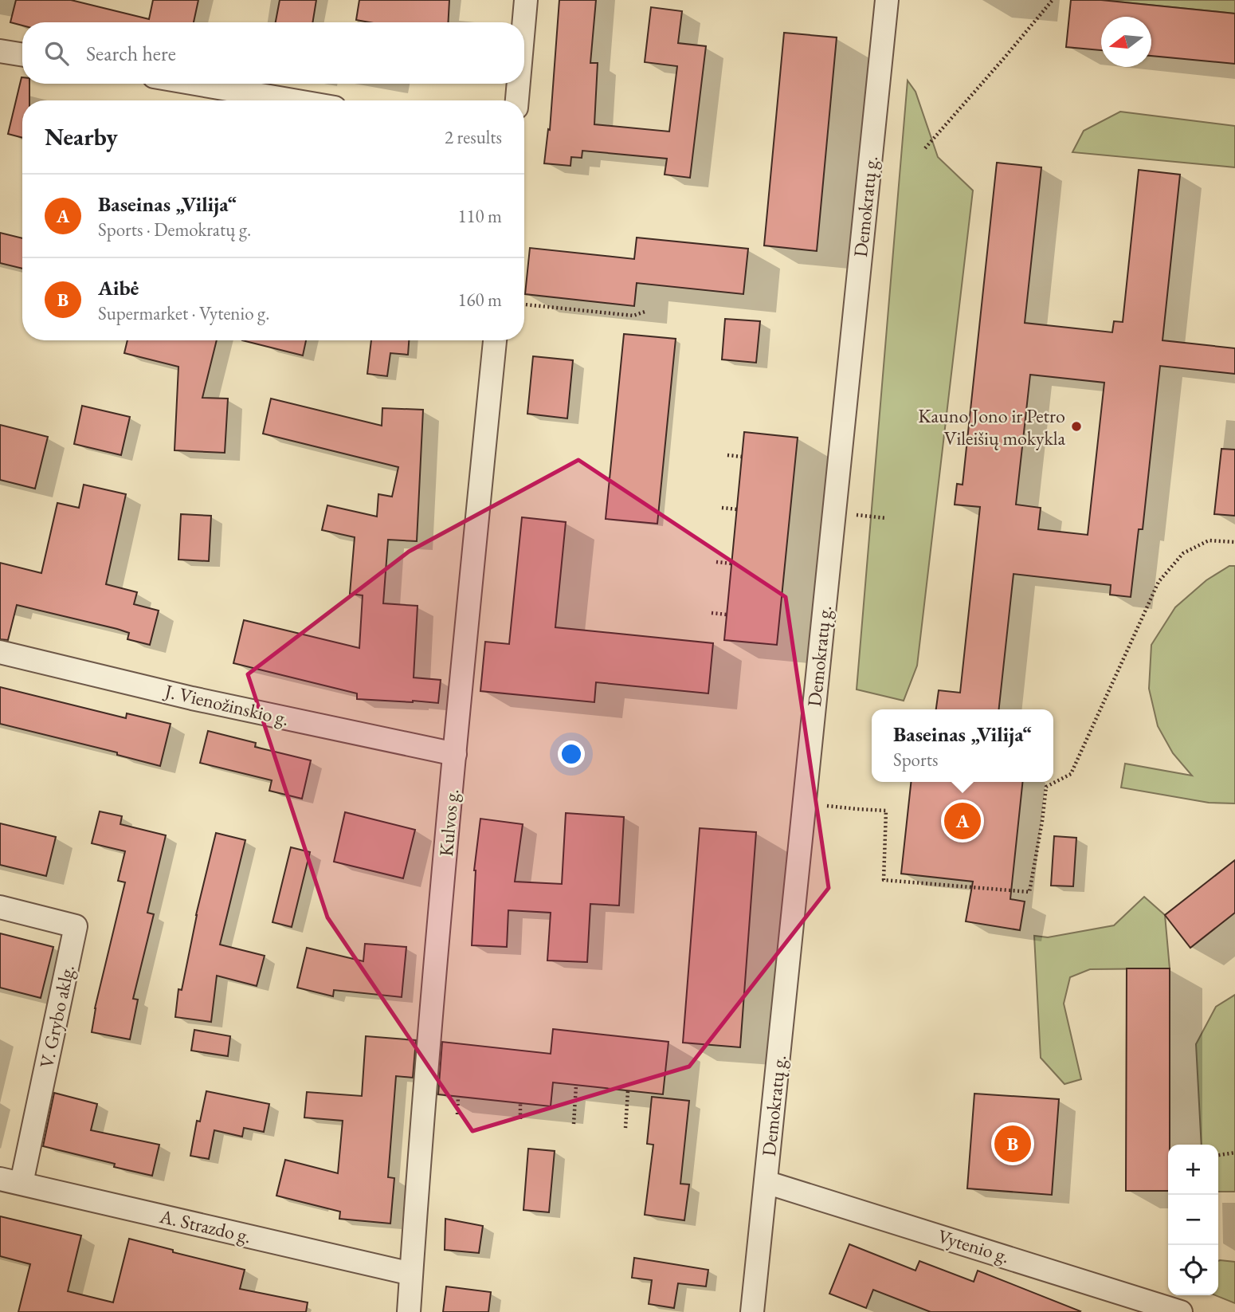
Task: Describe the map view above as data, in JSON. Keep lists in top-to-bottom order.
{
  "streets": {
    "street": [
      "Demokratų g.",
      "J. Vienožinskio g.",
      "Kulvos g.",
      "V. Grybo aklg.",
      "A. Strazdo g.",
      "Vytenio g."
    ]
  },
  "crossings": [
    ["Demokratų g.", "Vytenio g."],
    ["J. Vienožinskio g.", "Kulvos g."],
    ["Kulvos g.", "A. Strazdo g."],
    ["V. Grybo aklg.", "A. Strazdo g."]
  ],
  "places": ["Kauno Jono ir Petro Vileišių mokykla"],
  "north": "left",
  "page": {
    "search": "Search here",
    "heading": ["Nearby", "2 results"],
    "list": [
      {
        "mark": "A",
        "name": "Baseinas „Vilija“",
        "note": "Sports · Demokratų g.",
        "value": "110 m"
      },
      {
        "mark": "B",
        "name": "Aibė",
        "note": "Supermarket · Vytenio g.",
        "value": "160 m"
      }
    ],
    "popup": ["Baseinas „Vilija“", "Sports"],
    "pins": ["A", "B"],
    "map_buttons": ["+", "−"]
  }
}
